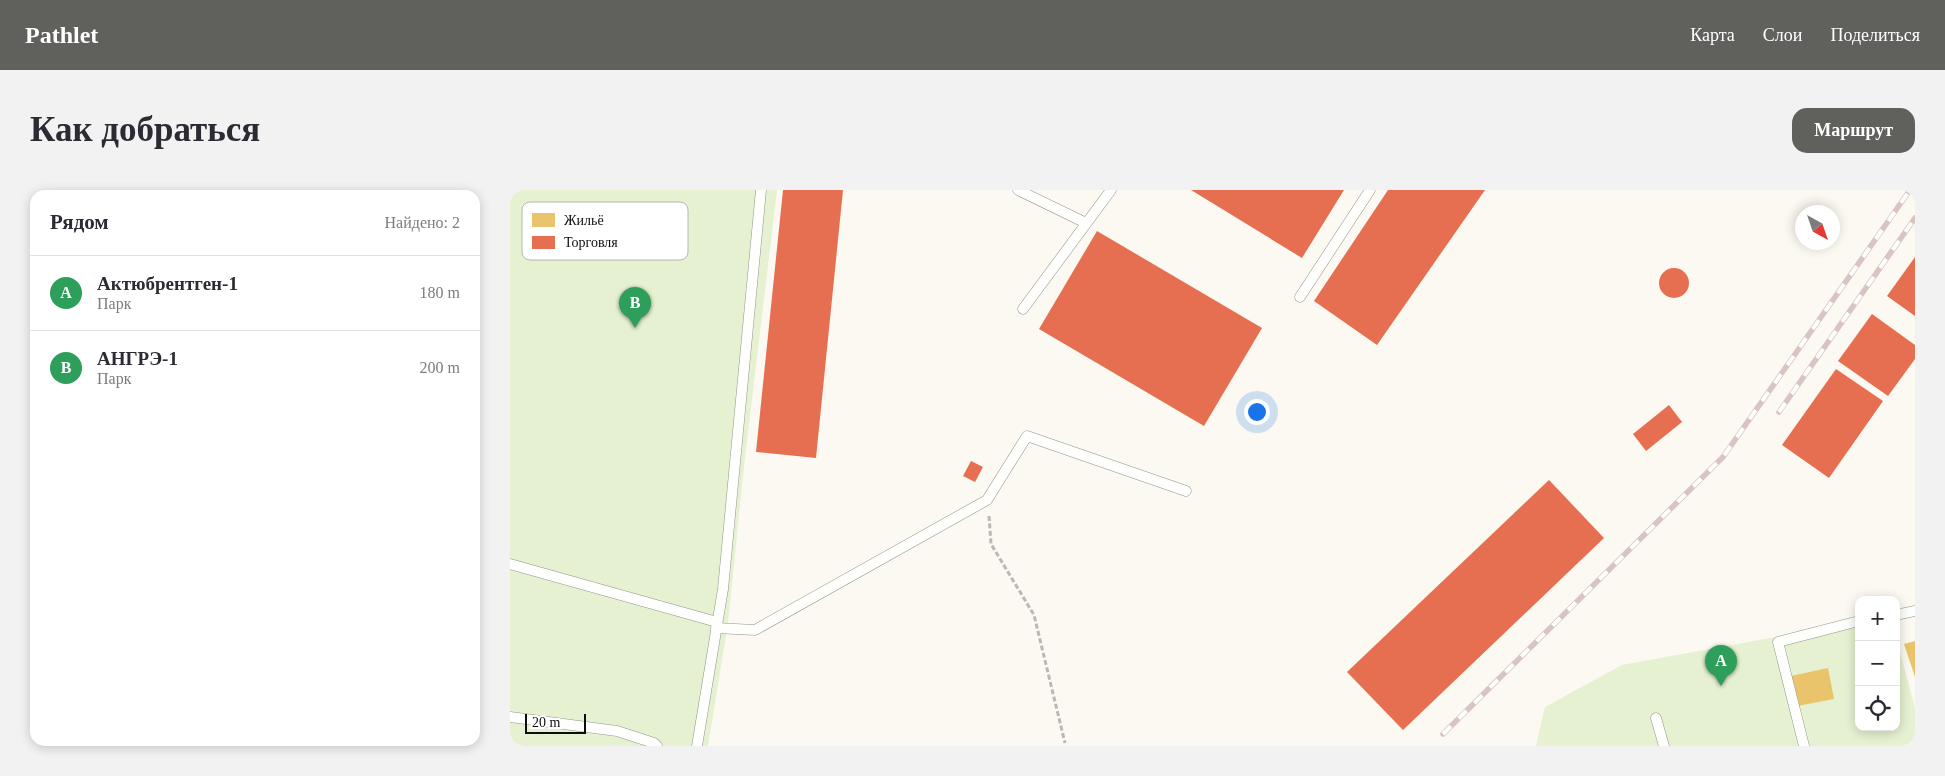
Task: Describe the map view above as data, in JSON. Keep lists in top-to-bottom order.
{
  "legend": ["Жильё", "Торговля"],
  "scale_bar": "20 m",
  "north": "bottom right",
  "page": {
    "header": "Pathlet",
    "nav": ["Карта", "Слои", "Поделиться"],
    "buttons": "Маршрут",
    "title": "Как добраться",
    "heading": ["Рядом", "Найдено: 2"],
    "list": [
      {
        "mark": "A",
        "name": "Актюбрентген-1",
        "note": "Парк",
        "value": "180 m"
      },
      {
        "mark": "B",
        "name": "АНГРЭ-1",
        "note": "Парк",
        "value": "200 m"
      }
    ],
    "pins": ["B", "A"],
    "map_buttons": ["+", "−"],
    "scale": "20 m"
  }
}
